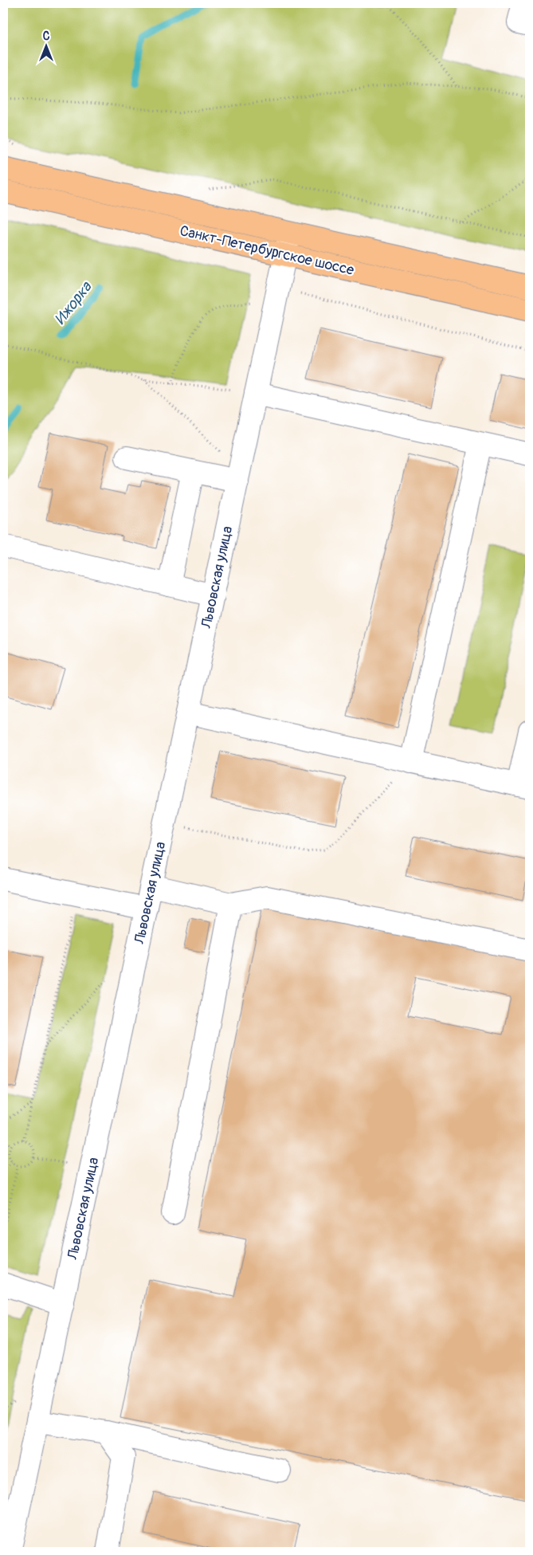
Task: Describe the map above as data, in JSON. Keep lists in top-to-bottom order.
{
  "streets": {
    "main road": ["Санкт-Петербургское шоссе"],
    "street": ["Львовская улица"]
  },
  "crossings": [
    ["Санкт-Петербургское шоссе", "Львовская улица"]
  ],
  "water": ["Ижорка"],
  "north": "top"
}
